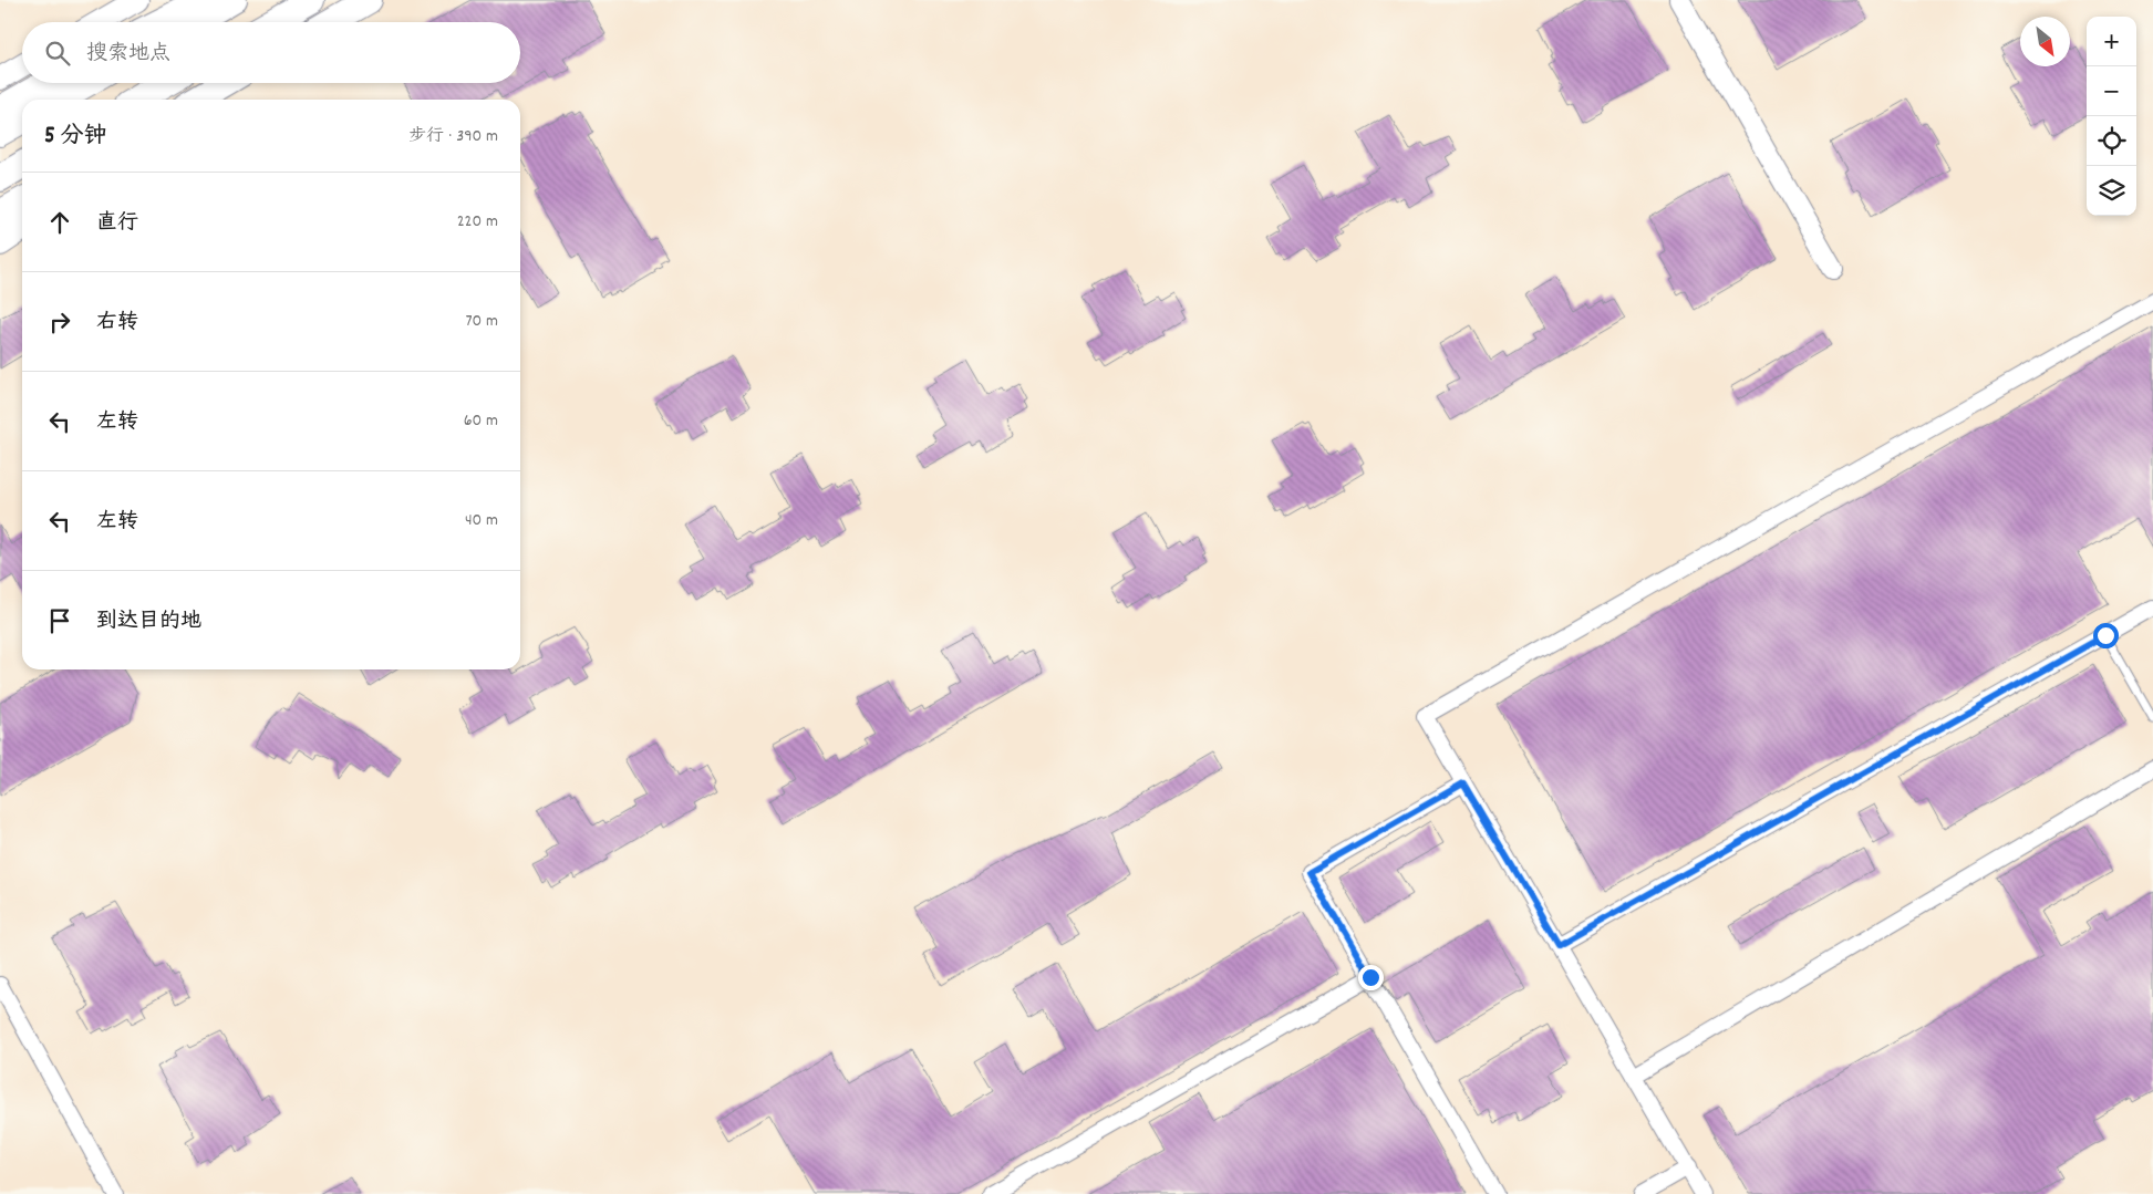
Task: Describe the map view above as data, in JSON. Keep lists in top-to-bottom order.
{
  "north": "bottom right",
  "page": {
    "map_buttons": ["+", "−"],
    "search": "搜索地点",
    "heading": ["5 分钟", "步行 · 390 m"],
    "list": [
      ["直行", "220 m"],
      ["右转", "70 m"],
      ["左转", "60 m"],
      ["左转", "40 m"],
      "到达目的地"
    ]
  }
}
